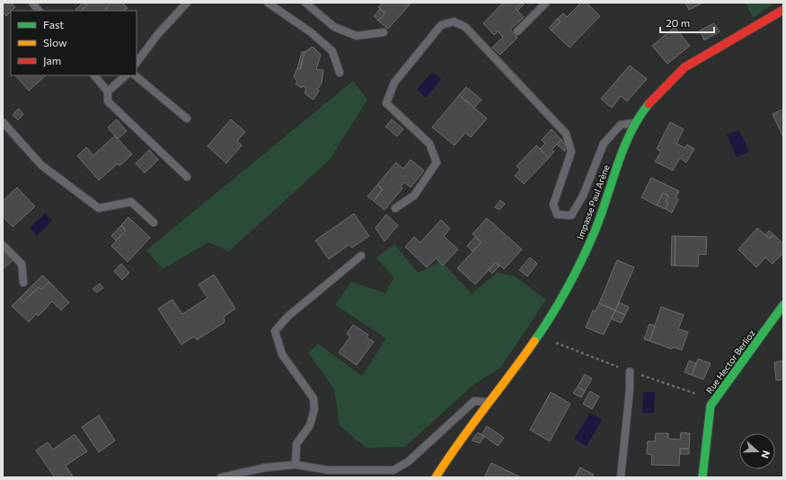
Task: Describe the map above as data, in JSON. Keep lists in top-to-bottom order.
{
  "streets": {
    "street": ["Impasse Paul Arène", "Rue Hector Berlioz"]
  },
  "legend": ["Fast", "Slow", "Jam"],
  "scale_bar": "20 m",
  "north": "right"
}
